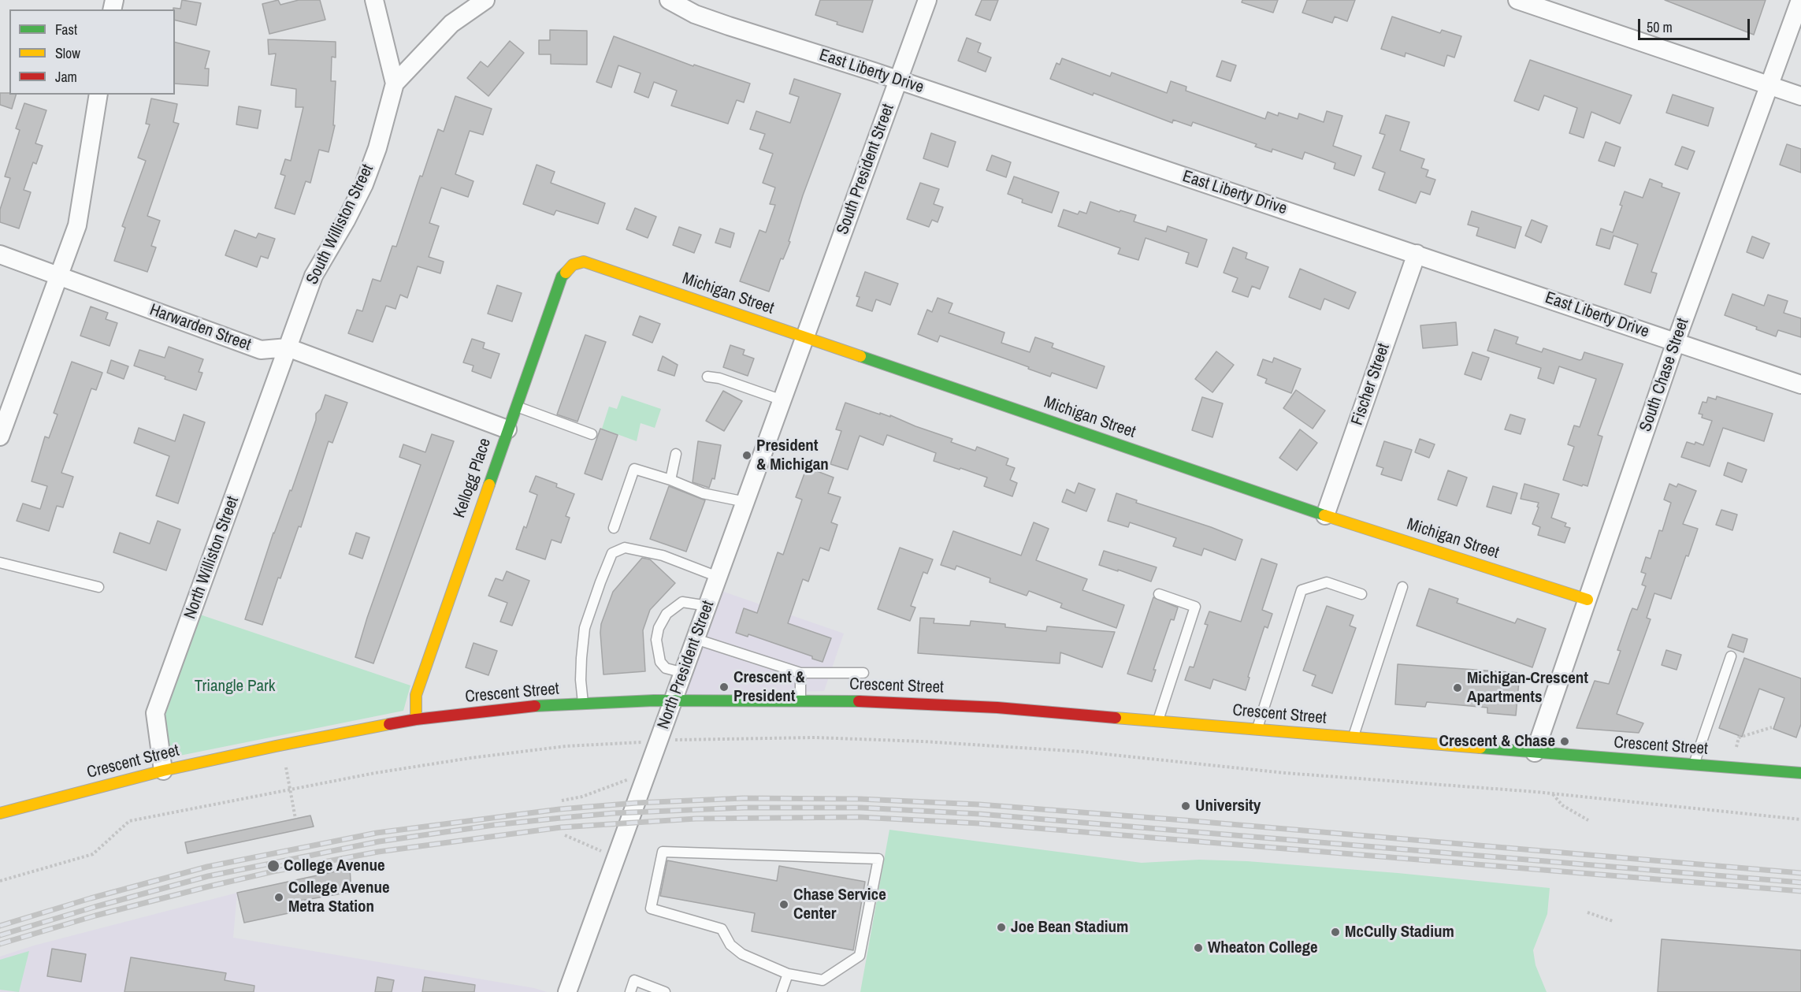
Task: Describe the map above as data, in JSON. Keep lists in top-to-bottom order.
{
  "streets": {
    "street": [
      "East Liberty Drive",
      "South President Street",
      "South Williston Street",
      "Michigan Street",
      "Harwarden Street",
      "South Chase Street",
      "Fischer Street",
      "Kellogg Place",
      "North Williston Street",
      "North President Street",
      "Crescent Street"
    ]
  },
  "crossings": [
    ["East Liberty Drive", "South President Street"],
    ["East Liberty Drive", "South Chase Street"],
    ["East Liberty Drive", "Fischer Street"],
    ["South President Street", "Michigan Street"],
    ["South President Street", "North President Street"],
    ["South Williston Street", "Harwarden Street"],
    ["South Williston Street", "North Williston Street"],
    ["Michigan Street", "South Chase Street"],
    ["Michigan Street", "Fischer Street"],
    ["Michigan Street", "Kellogg Place"],
    ["Michigan Street", "North President Street"],
    ["Harwarden Street", "Kellogg Place"],
    ["Harwarden Street", "North Williston Street"],
    ["South Chase Street", "Crescent Street"],
    ["Kellogg Place", "Crescent Street"],
    ["North Williston Street", "Crescent Street"],
    ["North President Street", "Crescent Street"]
  ],
  "parks": ["Triangle Park"],
  "places": [
    "President & Michigan",
    "Crescent & President",
    "Michigan-Crescent Apartments",
    "Crescent & Chase",
    "University",
    "College Avenue",
    "College Avenue Metra Station",
    "Chase Service Center",
    "Joe Bean Stadium",
    "McCully Stadium",
    "Wheaton College"
  ],
  "legend": ["Fast", "Slow", "Jam"],
  "scale_bar": "50 m"
}
